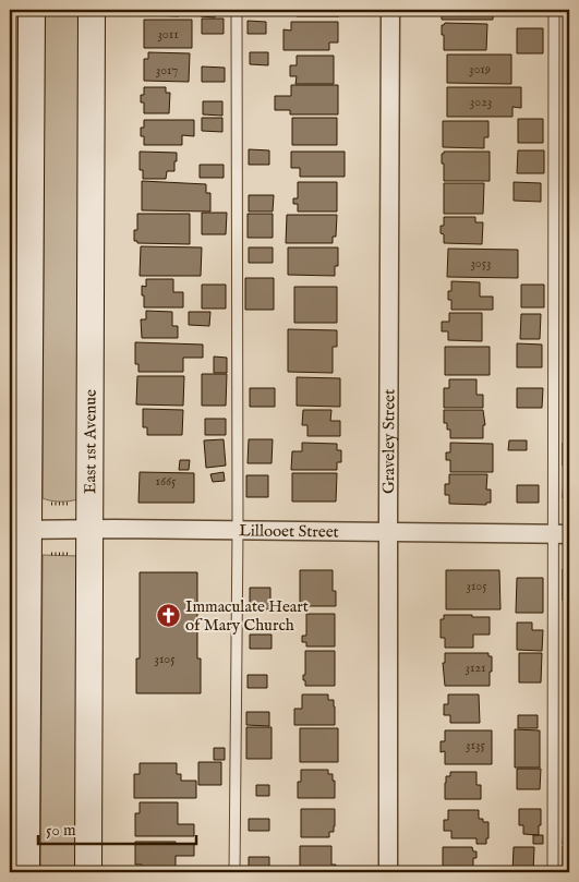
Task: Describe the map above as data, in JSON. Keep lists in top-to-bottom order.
{
  "streets": {
    "main road": ["East 1st Avenue"],
    "street": ["Graveley Street", "Lillooet Street"]
  },
  "crossings": [
    ["Graveley Street", "Lillooet Street"],
    ["East 1st Avenue", "Lillooet Street"]
  ],
  "places": {
    "church": ["Immaculate Heart of Mary Church"]
  },
  "house_numbers": [
    "3011",
    "3019",
    "3017",
    "3023",
    "3053",
    "1665",
    "3105",
    "3105",
    "3121",
    "3135"
  ],
  "scale_bar": "50 m"
}
